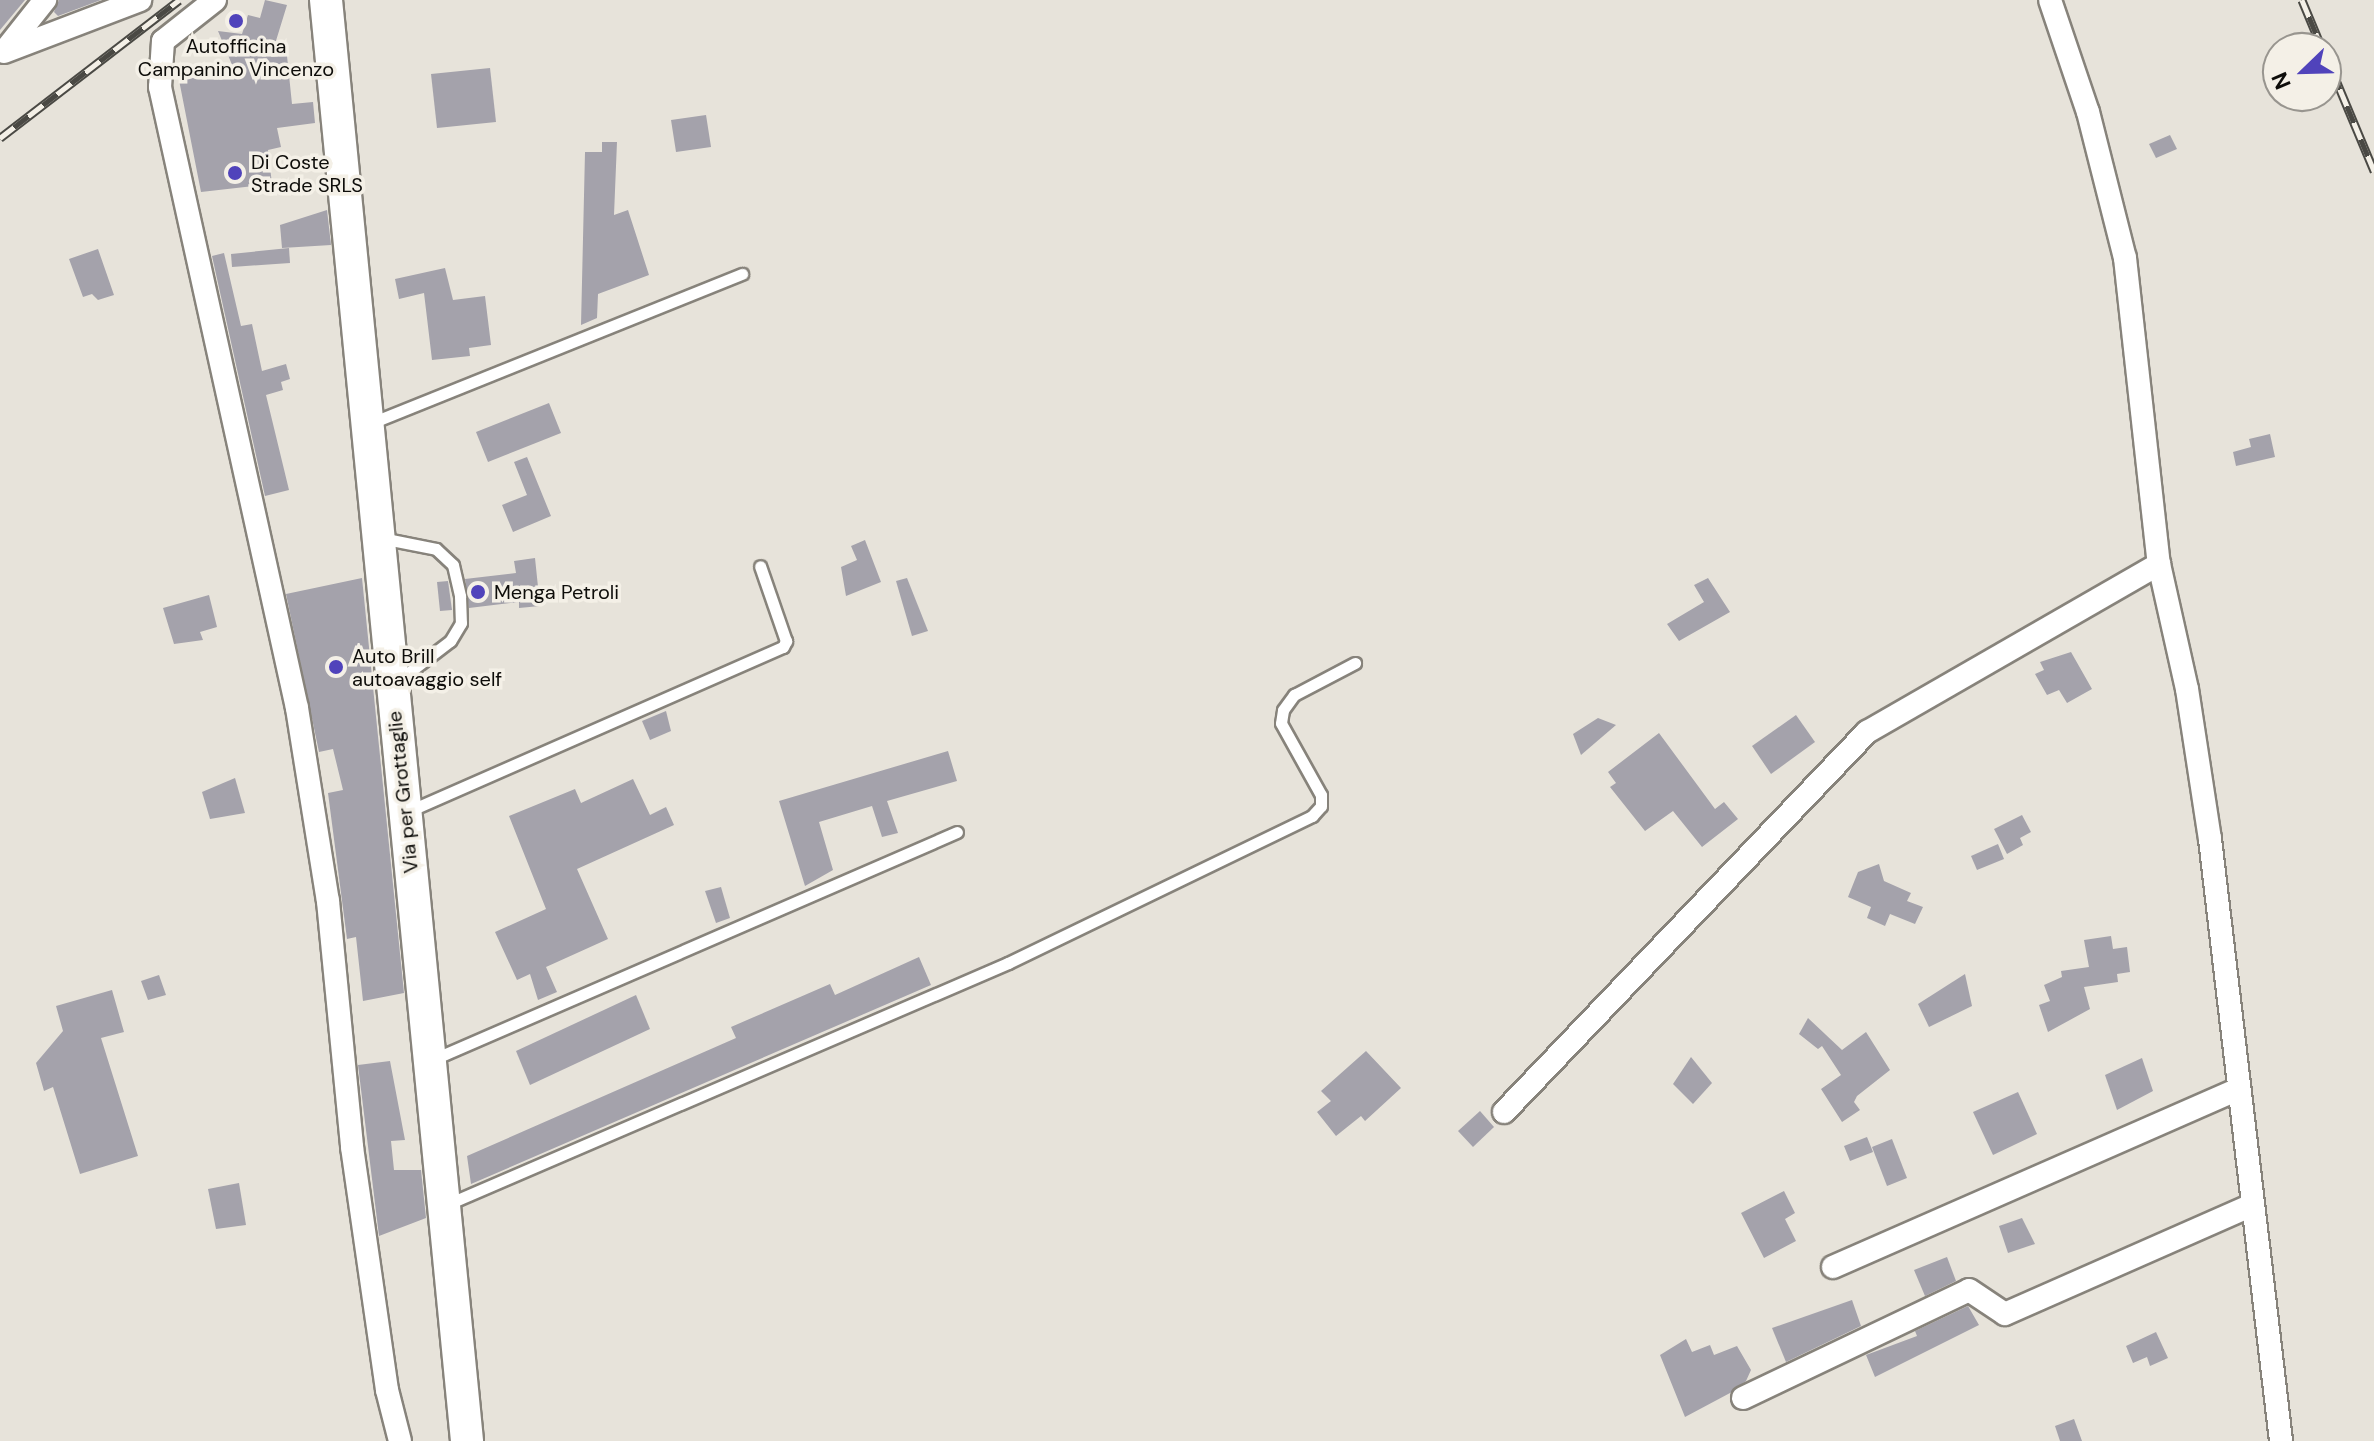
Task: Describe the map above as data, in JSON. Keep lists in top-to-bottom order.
{
  "streets": {
    "street": ["Via per Grottaglie"]
  },
  "places": [
    "Autofficina Campanino Vincenzo",
    "Di Coste Strade SRLS",
    "Menga Petroli",
    "Auto Brill autoavaggio self"
  ],
  "north": "bottom left"
}
